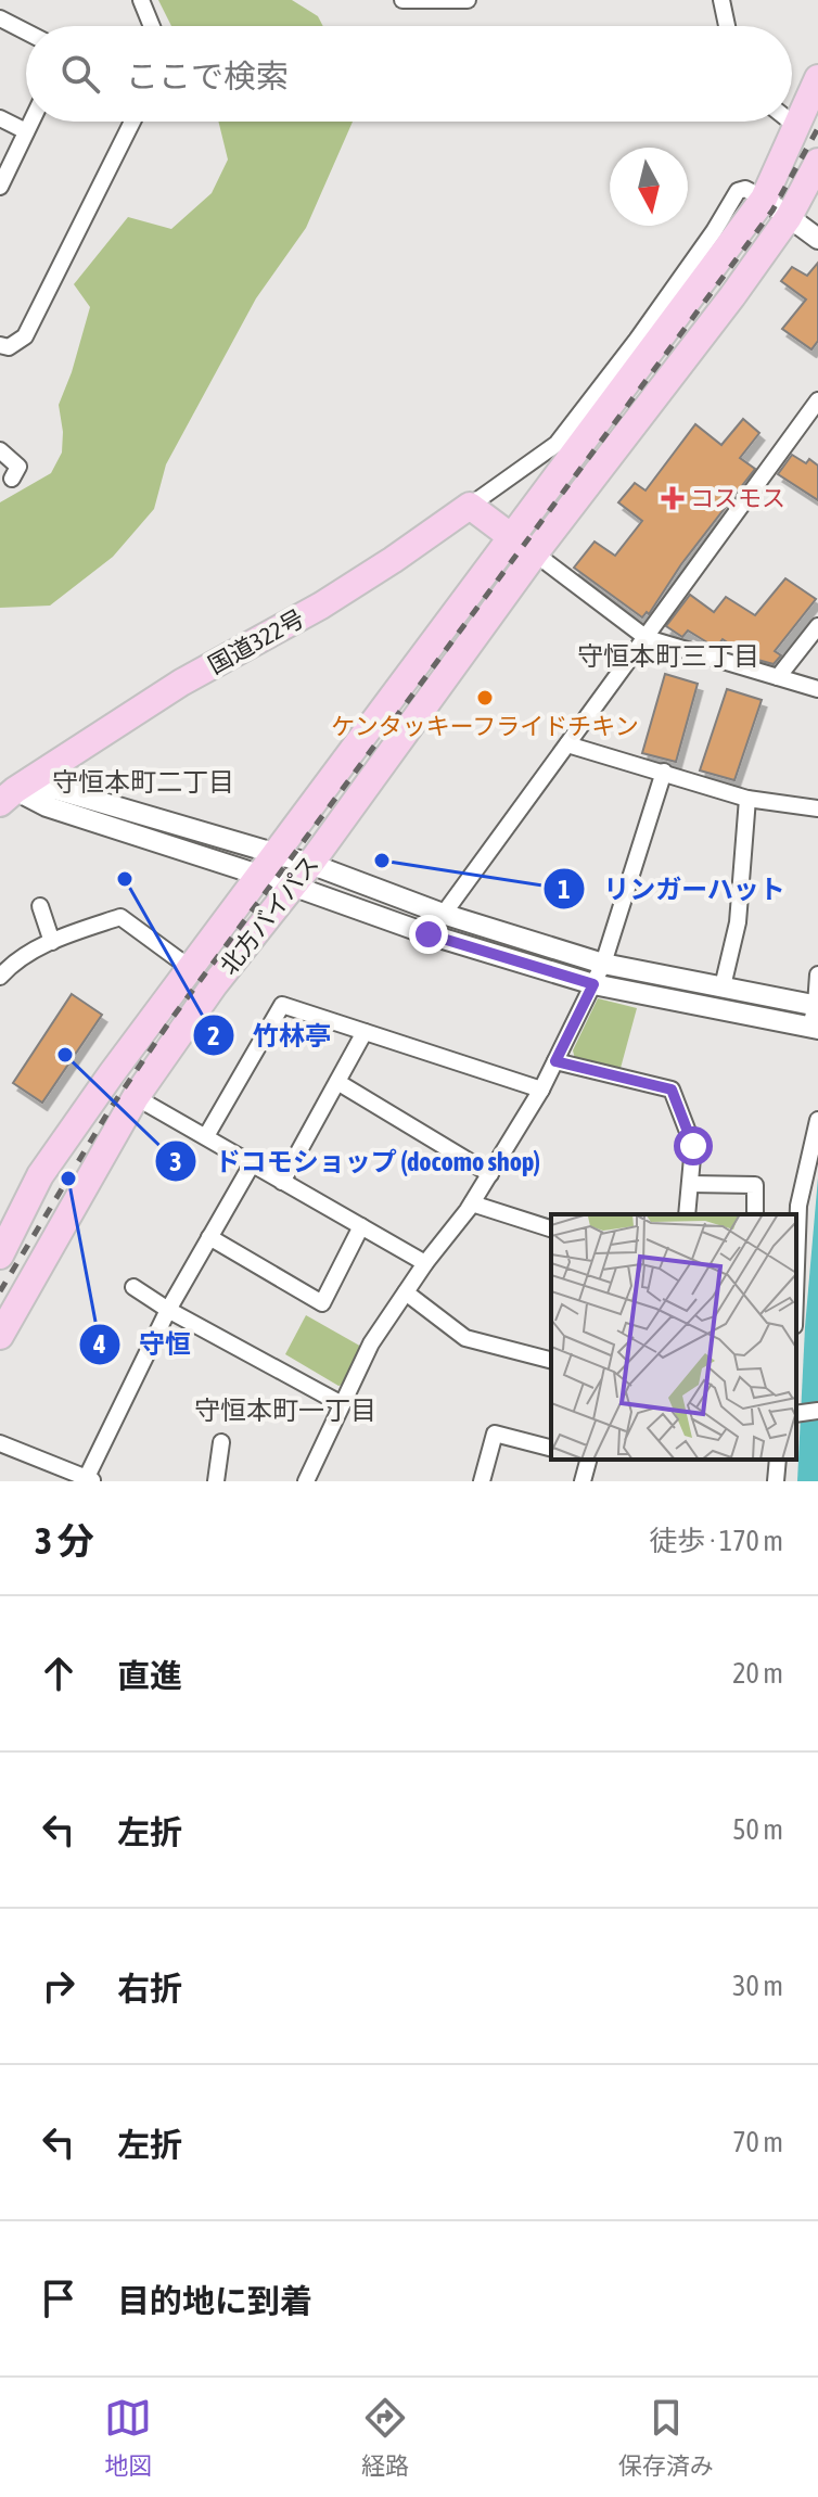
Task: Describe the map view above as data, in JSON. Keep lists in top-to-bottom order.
{
  "streets": {
    "highway": ["国道322号", "北方バイパス"]
  },
  "districts": ["守恒本町三丁目", "守恒本町二丁目", "守恒本町一丁目"],
  "places": {
    "health": ["コスモス"],
    "other": [
      "ケンタッキーフライドチキン",
      "リンガーハット",
      "竹林亭",
      "ドコモショップ (docomo shop)",
      "守恒"
    ]
  },
  "north": "bottom",
  "page": {
    "search": "ここで検索",
    "heading": ["3 分", "徒歩 · 170 m"],
    "list": [
      ["直進", "20 m"],
      ["左折", "50 m"],
      ["右折", "30 m"],
      ["左折", "70 m"],
      "目的地に到着"
    ],
    "nav": ["地図", "経路", "保存済み"]
  }
}
